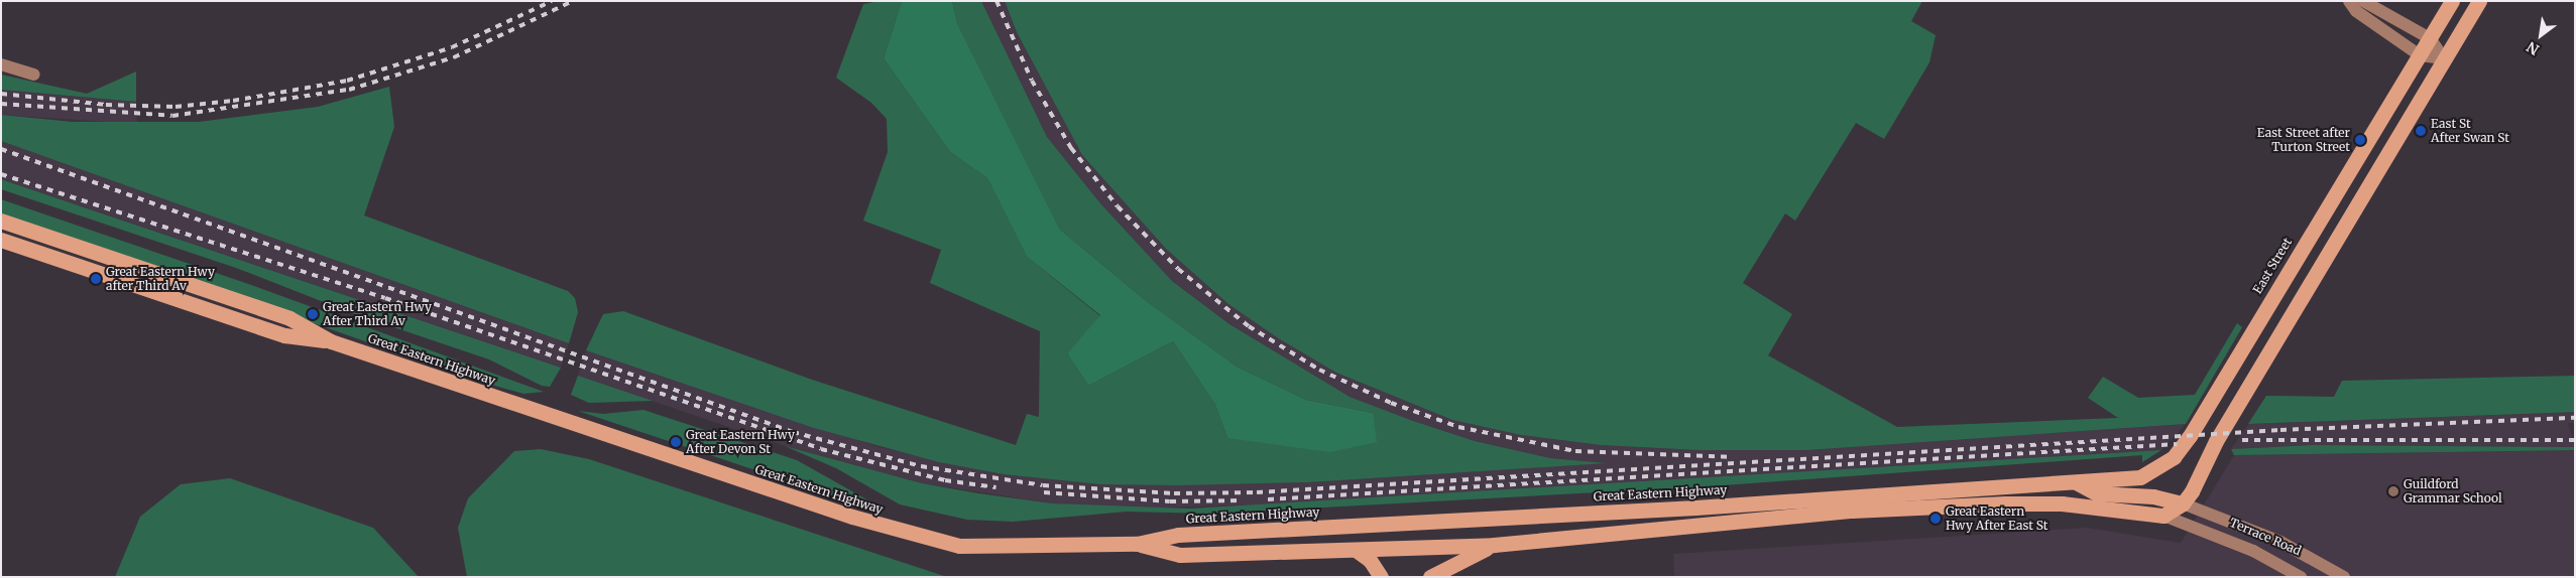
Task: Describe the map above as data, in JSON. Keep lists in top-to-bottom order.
{
  "streets": {
    "highway": ["East Street", "Great Eastern Highway"],
    "street": ["Terrace Road"]
  },
  "crossings": [
    ["East Street", "Great Eastern Highway"],
    ["Great Eastern Highway", "Terrace Road"]
  ],
  "places": [
    "East St After Swan St",
    "East Street after Turton Street",
    "Great Eastern Hwy after Third Av",
    "Great Eastern Hwy After Third Av",
    "Great Eastern Hwy After Devon St",
    "Guildford Grammar School",
    "Great Eastern Hwy After East St"
  ],
  "north": "bottom left"
}
